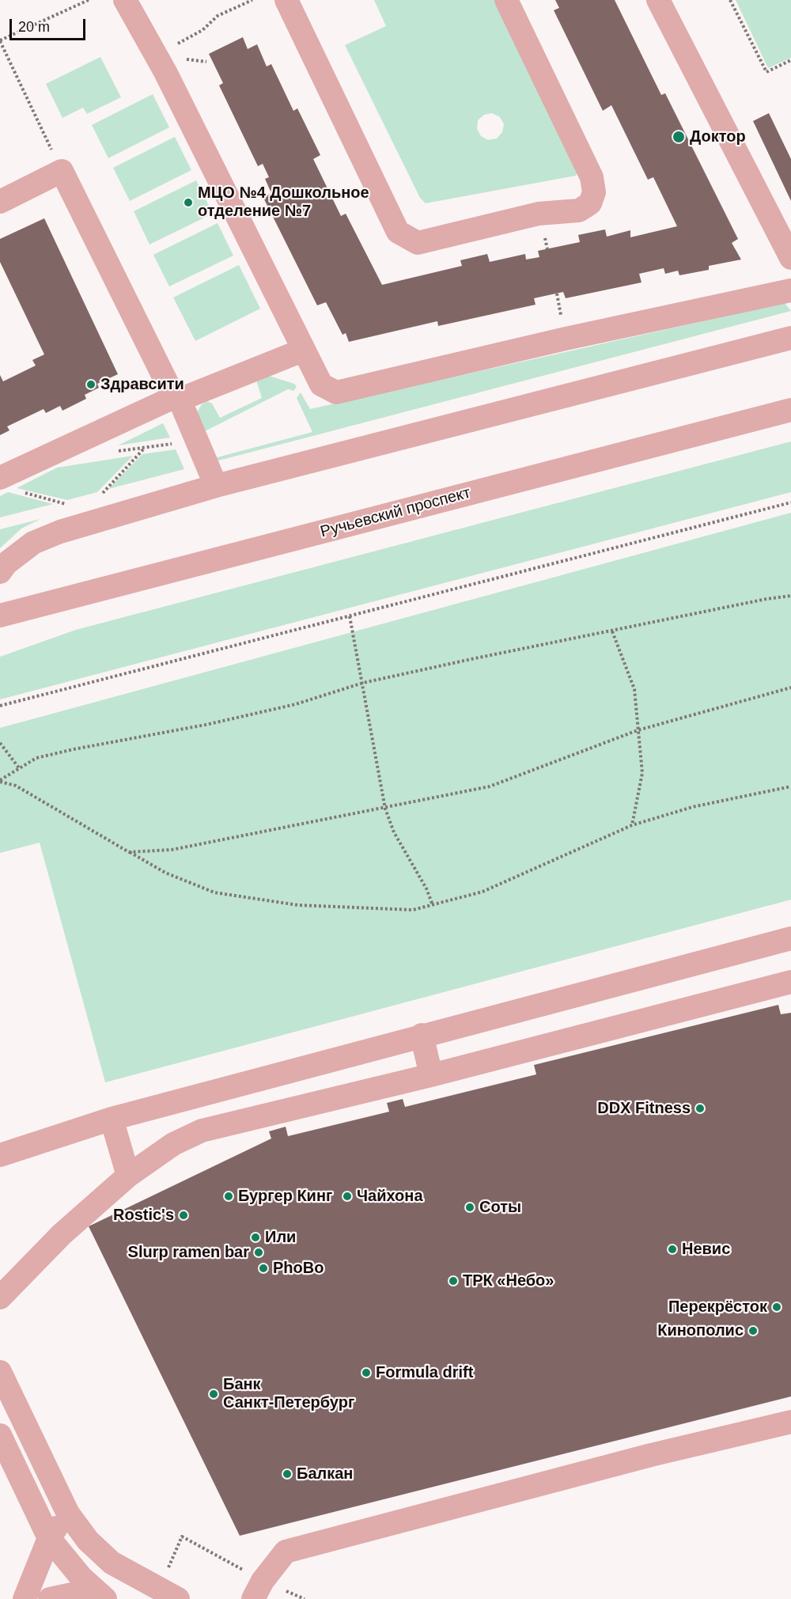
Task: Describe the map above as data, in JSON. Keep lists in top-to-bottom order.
{
  "streets": {
    "street": ["Ручьевский проспект"]
  },
  "places": [
    "Доктор",
    "МЦО №4 Дошкольное отделение №7",
    "Здравсити",
    "DDX Fitness",
    "Бургер Кинг",
    "Чайхона",
    "Соты",
    "Rostic's",
    "Или",
    "Невис",
    "Slurp ramen bar",
    "PhoBo",
    "ТРК «Небо»",
    "Перекрёсток",
    "Кинополис",
    "Formula drift",
    "Банк Санкт-Петербург",
    "Балкан"
  ],
  "scale_bar": "20 m"
}
